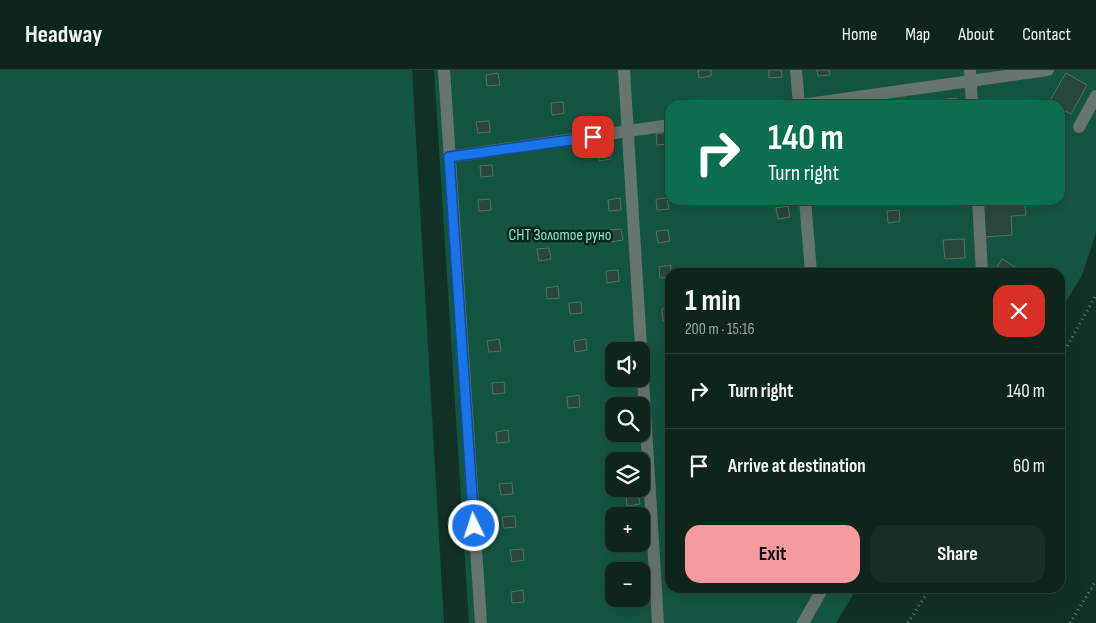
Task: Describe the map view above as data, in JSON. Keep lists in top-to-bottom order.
{
  "parks": ["СНТ Золотое руно"],
  "page": {
    "header": "Headway",
    "nav": [
      "Home",
      "Map",
      "About",
      "Contact"
    ],
    "turn": ["140 m", "Turn right"],
    "heading": ["1 min", "200 m · 15:16"],
    "map_buttons": ["+", "−"],
    "list": [
      {
        "name": "Turn right",
        "value": "140 m"
      },
      {
        "name": "Arrive at destination",
        "value": "60 m"
      }
    ],
    "buttons": ["Exit", "Share"]
  }
}
